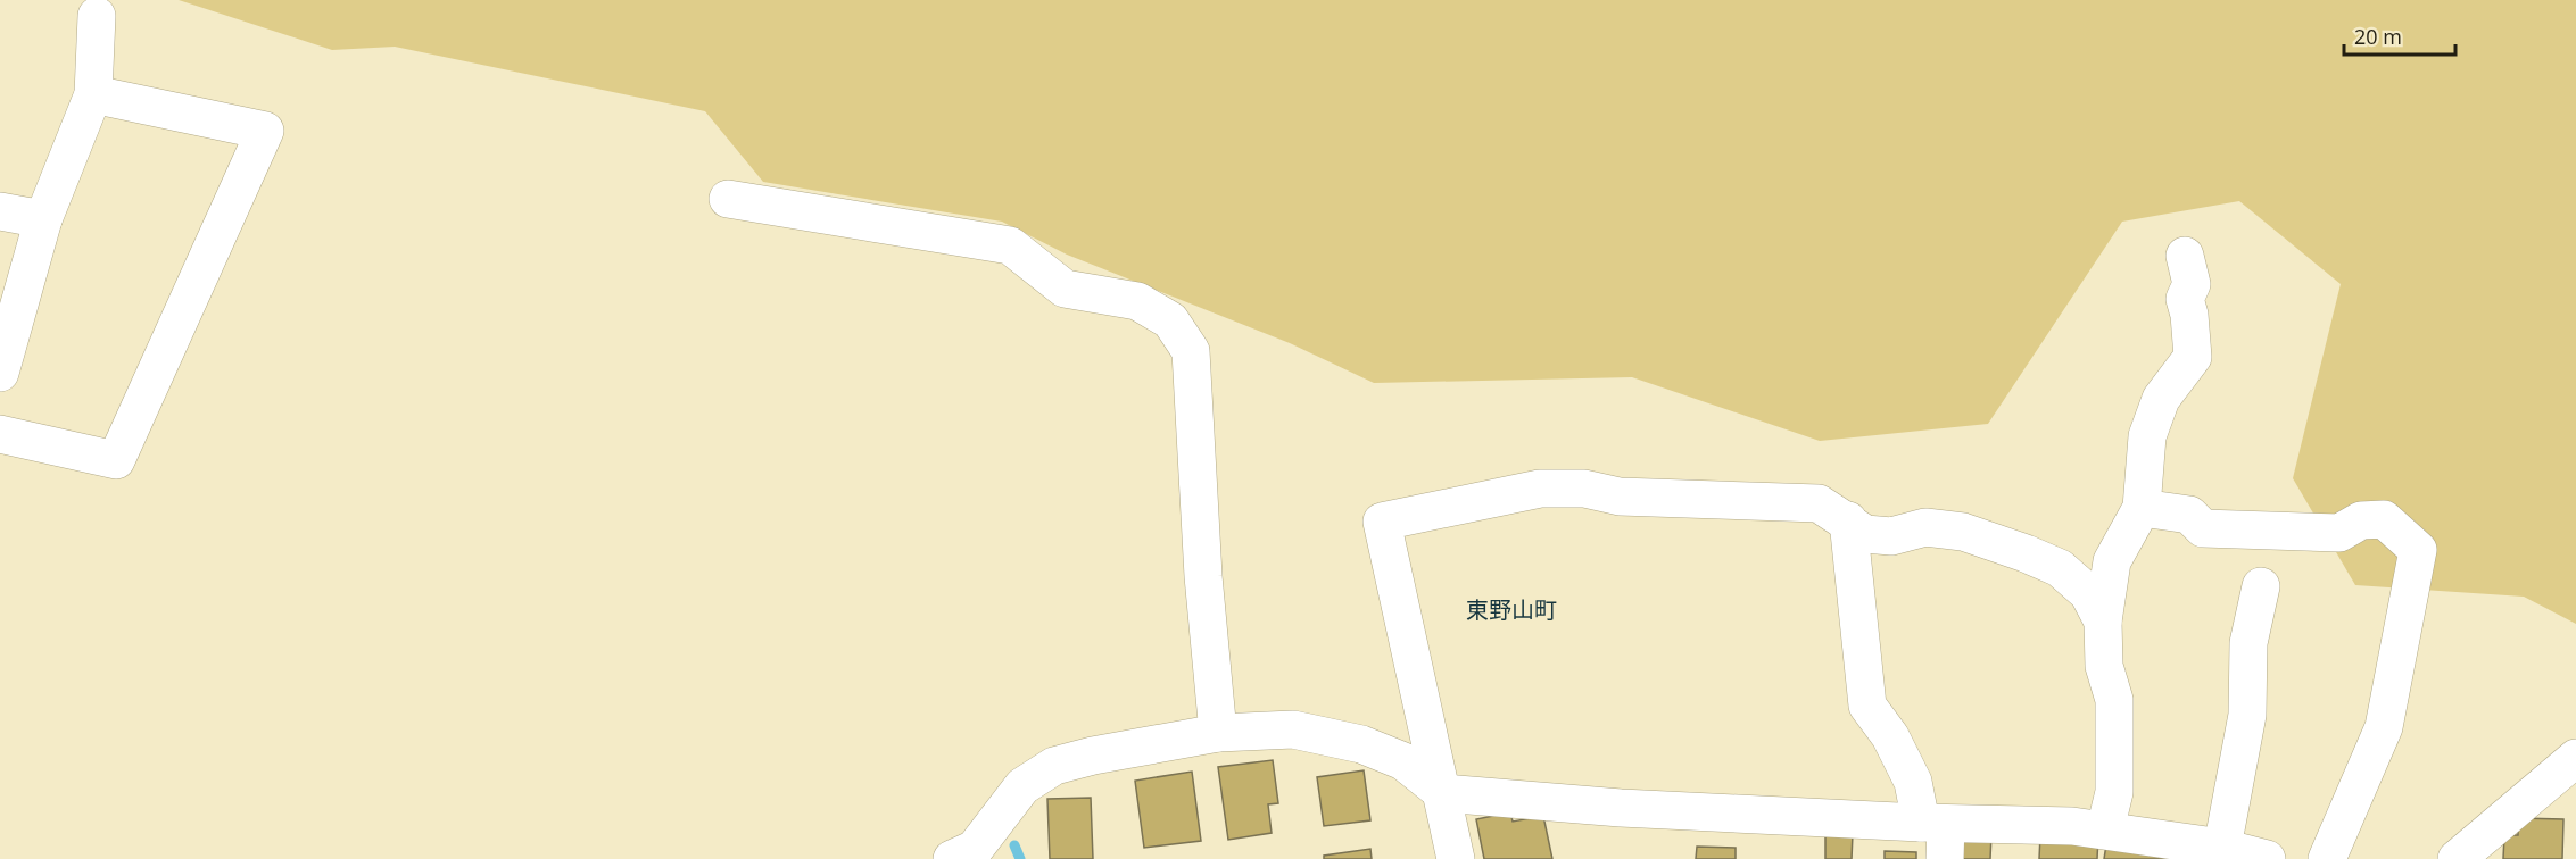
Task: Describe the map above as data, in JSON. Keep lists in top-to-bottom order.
{
  "districts": ["東野山町"],
  "scale_bar": "20 m"
}
